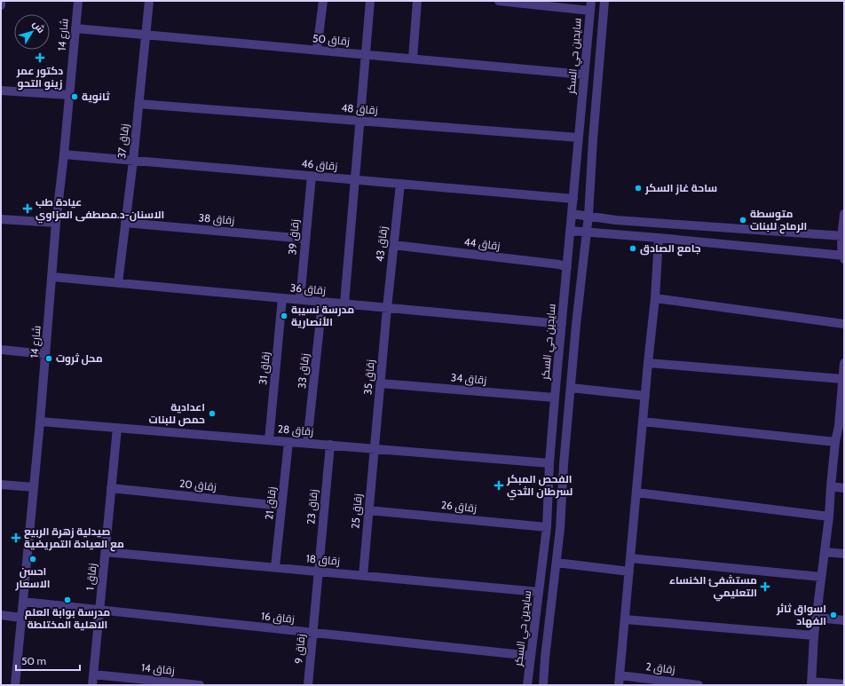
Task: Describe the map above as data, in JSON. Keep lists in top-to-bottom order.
{
  "streets": {
    "street": [
      "شارع 14",
      "زقاق 50",
      "سايدين حي السكر",
      "زقاق 48",
      "زقاق 37",
      "زقاق 46",
      "زقاق 38",
      "زقاق 39",
      "زقاق 43",
      "زقاق 44",
      "زقاق 36",
      "زقاق 31",
      "زقاق 33",
      "زقاق 35",
      "زقاق 34",
      "زقاق 28",
      "زقاق 20",
      "زقاق 21",
      "زقاق 23",
      "زقاق 26",
      "زقاق 25",
      "زقاق 18",
      "زقاق 1",
      "زقاق 16",
      "زقاق 9",
      "زقاق 2",
      "زقاق 14"
    ]
  },
  "crossings": [
    ["شارع 14", "زقاق 50"],
    ["شارع 14", "زقاق 46"],
    ["شارع 14", "زقاق 36"],
    ["شارع 14", "زقاق 28"],
    ["شارع 14", "زقاق 16"],
    ["زقاق 50", "سايدين حي السكر"],
    ["زقاق 50", "زقاق 37"],
    ["سايدين حي السكر", "زقاق 48"],
    ["سايدين حي السكر", "زقاق 46"],
    ["سايدين حي السكر", "زقاق 44"],
    ["سايدين حي السكر", "زقاق 36"],
    ["سايدين حي السكر", "زقاق 34"],
    ["سايدين حي السكر", "زقاق 28"],
    ["سايدين حي السكر", "زقاق 26"],
    ["سايدين حي السكر", "زقاق 18"],
    ["سايدين حي السكر", "زقاق 16"],
    ["زقاق 48", "زقاق 37"],
    ["زقاق 37", "زقاق 46"],
    ["زقاق 37", "زقاق 38"],
    ["زقاق 37", "زقاق 36"],
    ["زقاق 46", "زقاق 39"],
    ["زقاق 46", "زقاق 43"],
    ["زقاق 38", "زقاق 39"],
    ["زقاق 39", "زقاق 36"],
    ["زقاق 43", "زقاق 44"],
    ["زقاق 43", "زقاق 36"],
    ["زقاق 43", "زقاق 35"],
    ["زقاق 36", "زقاق 31"],
    ["زقاق 36", "زقاق 33"],
    ["زقاق 36", "زقاق 35"],
    ["زقاق 31", "زقاق 28"],
    ["زقاق 33", "زقاق 28"],
    ["زقاق 35", "زقاق 34"],
    ["زقاق 35", "زقاق 28"],
    ["زقاق 35", "زقاق 25"],
    ["زقاق 28", "زقاق 21"],
    ["زقاق 28", "زقاق 23"],
    ["زقاق 28", "زقاق 25"],
    ["زقاق 28", "زقاق 1"],
    ["زقاق 20", "زقاق 21"],
    ["زقاق 20", "زقاق 1"],
    ["زقاق 21", "زقاق 18"],
    ["زقاق 23", "زقاق 18"],
    ["زقاق 23", "زقاق 9"],
    ["زقاق 26", "زقاق 25"],
    ["زقاق 25", "زقاق 18"],
    ["زقاق 18", "زقاق 1"],
    ["زقاق 18", "زقاق 9"],
    ["زقاق 1", "زقاق 16"],
    ["زقاق 1", "زقاق 14"],
    ["زقاق 16", "زقاق 9"]
  ],
  "places": {
    "health": [
      "دكتور عمر زينو التحو",
      "عيادة طب الاسنان-د.مصطفى العزاوي",
      "الفحص المبكر لسرطان الثدي",
      "صيدلية زهرة الربيع مع العيادة التمريضية",
      "مستشفئ الخنساء التعليمي"
    ],
    "other": [
      "ثانوية",
      "ساحة غاز السكر",
      "متوسطة الرماح للبنات",
      "جامع الصادق",
      "مدرسة نسيبة الأنصارية",
      "محل ثروت",
      "اعدادية حمص للبنات",
      "احسن الاسعار",
      "مدرسة بوابة العلم الاهلية المختلطة",
      "اسواق ثائر الفهاد"
    ]
  },
  "scale_bar": "50 m",
  "north": "top right"
}
